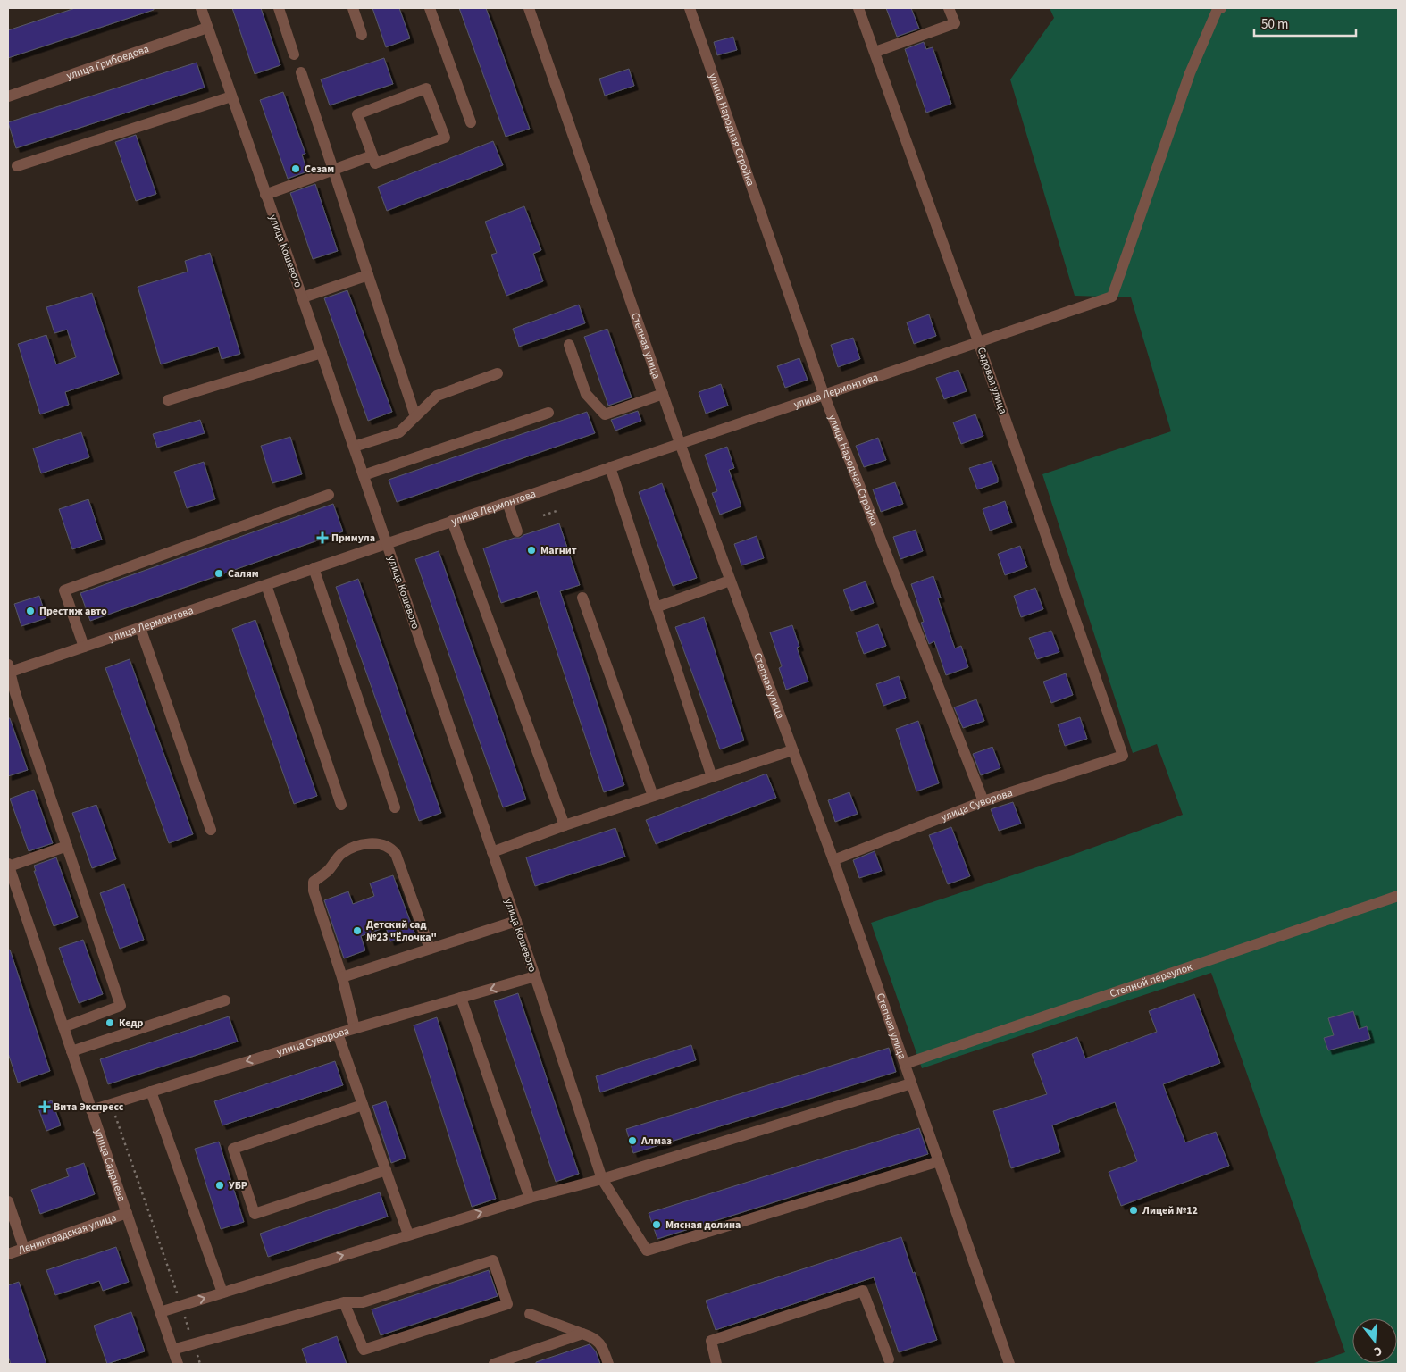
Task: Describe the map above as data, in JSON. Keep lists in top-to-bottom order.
{
  "streets": {
    "street": [
      "улица Грибоедова",
      "улица Народная Стройка",
      "улица Кошевого",
      "Степная улица",
      "Садовая улица",
      "улица Лермонтова",
      "улица Суворова",
      "Степной переулок",
      "улица Садриева",
      "Ленинградская улица"
    ]
  },
  "crossings": [
    ["улица Грибоедова", "улица Кошевого"],
    ["улица Народная Стройка", "улица Лермонтова"],
    ["улица Народная Стройка", "улица Суворова"],
    ["улица Кошевого", "Степная улица"],
    ["улица Кошевого", "улица Лермонтова"],
    ["улица Кошевого", "улица Суворова"],
    ["Степная улица", "улица Лермонтова"],
    ["Степная улица", "улица Суворова"],
    ["Степная улица", "Степной переулок"],
    ["Садовая улица", "улица Лермонтова"],
    ["Садовая улица", "улица Суворова"],
    ["улица Суворова", "улица Садриева"],
    ["улица Садриева", "Ленинградская улица"]
  ],
  "places": {
    "other": [
      "Сезам",
      "Магнит",
      "Салям",
      "Престиж авто",
      "Детский сад №23 \"Ёлочка\"",
      "Кедр",
      "Алмаз",
      "УБР",
      "Лицей №12",
      "Мясная долина"
    ],
    "health": ["Примула", "Вита Экспресс"]
  },
  "scale_bar": "50 m",
  "north": "bottom"
}
